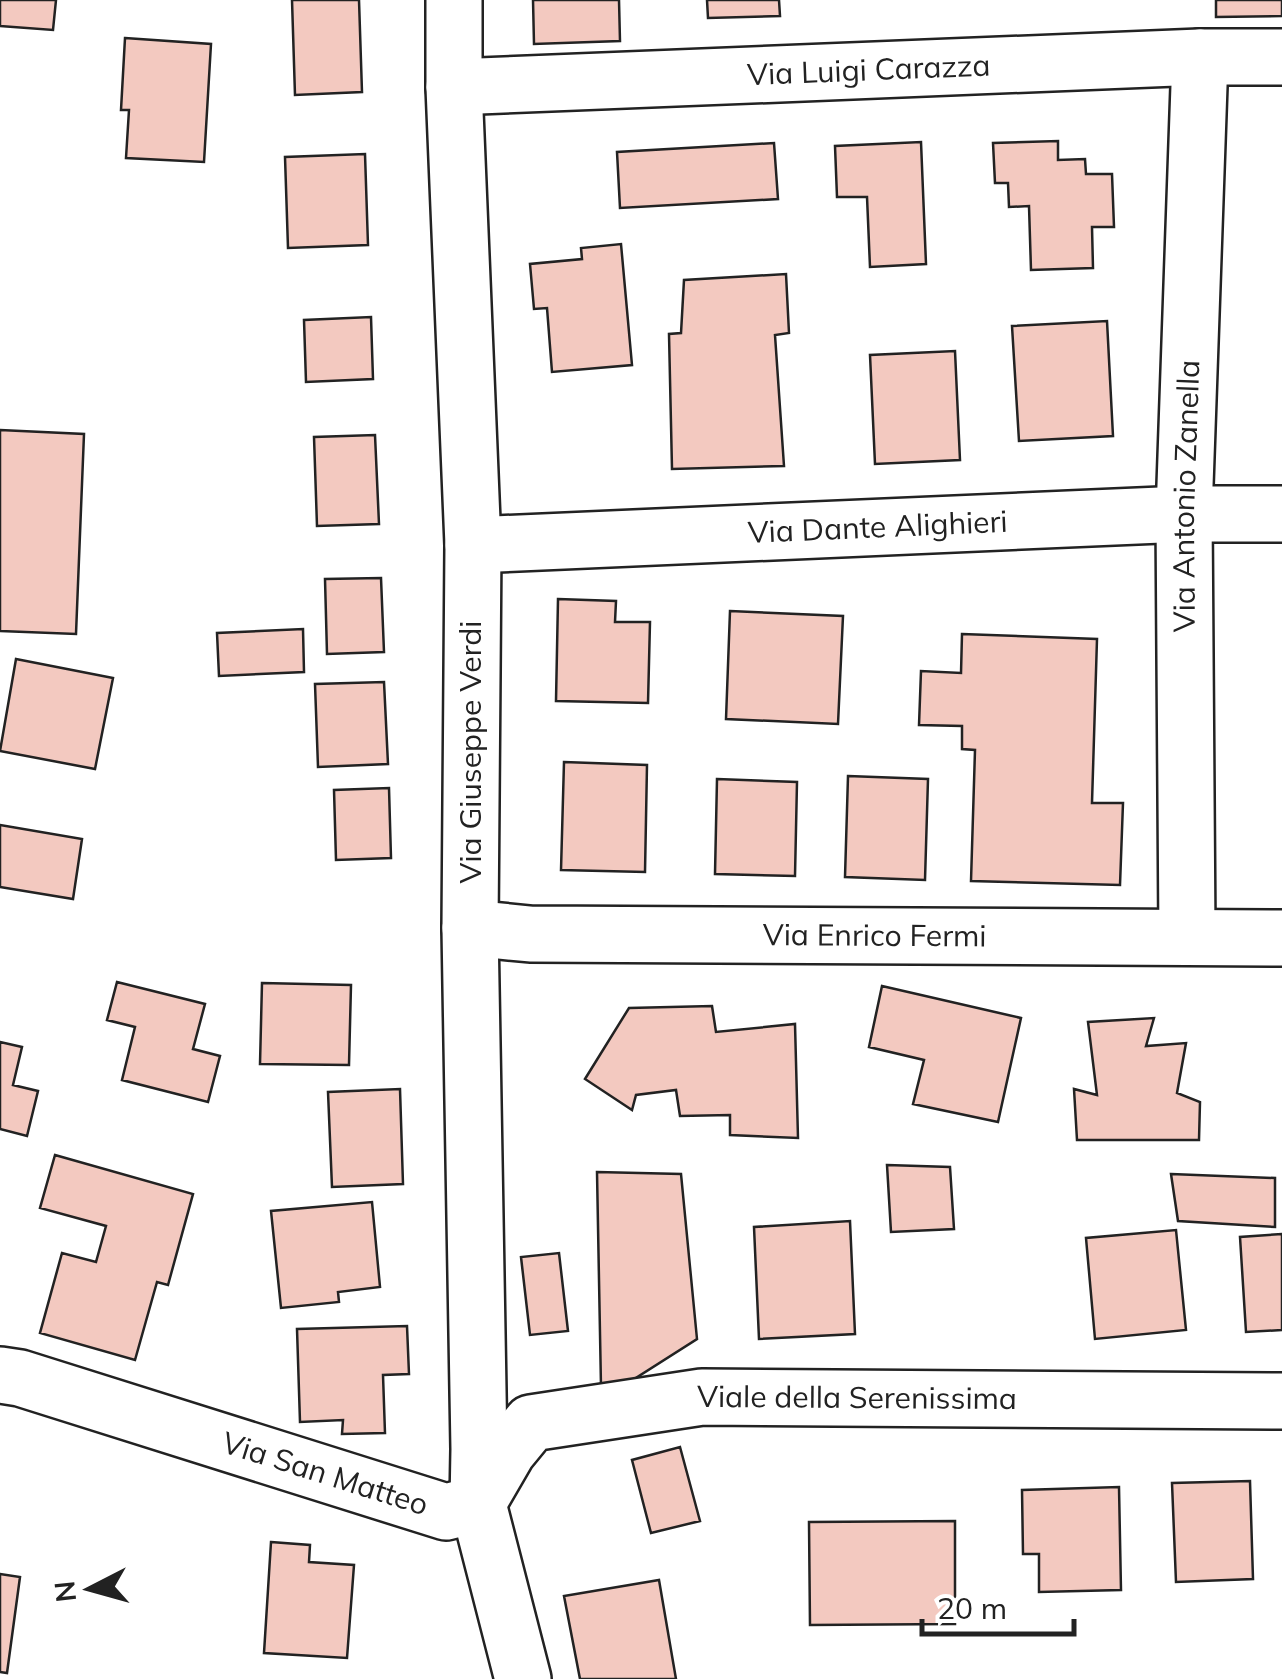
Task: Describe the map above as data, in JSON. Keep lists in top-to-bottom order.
{
  "streets": {
    "street": [
      "Via Luigi Carazza",
      "Via Antonio Zanella",
      "Via Dante Alighieri",
      "Via Giuseppe Verdi",
      "Via Enrico Fermi",
      "Viale della Serenissima",
      "Via San Matteo"
    ]
  },
  "crossings": [
    ["Via Luigi Carazza", "Via Antonio Zanella"],
    ["Via Luigi Carazza", "Via Giuseppe Verdi"],
    ["Via Antonio Zanella", "Via Dante Alighieri"],
    ["Via Antonio Zanella", "Via Enrico Fermi"],
    ["Via Dante Alighieri", "Via Giuseppe Verdi"],
    ["Via Giuseppe Verdi", "Via Enrico Fermi"],
    ["Via Giuseppe Verdi", "Viale della Serenissima"],
    ["Via Giuseppe Verdi", "Via San Matteo"],
    ["Viale della Serenissima", "Via San Matteo"]
  ],
  "scale_bar": "20 m",
  "north": "left"
}
